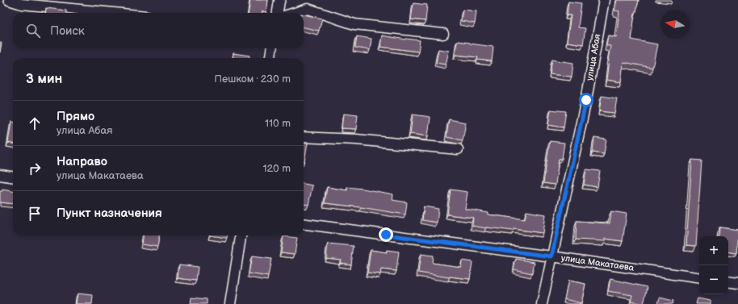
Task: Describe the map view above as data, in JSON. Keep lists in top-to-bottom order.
{
  "streets": {
    "street": ["улица Абая", "улица Макатаева"]
  },
  "crossings": [
    ["улица Абая", "улица Макатаева"]
  ],
  "north": "left",
  "page": {
    "search": "Поиск",
    "heading": ["3 мин", "Пешком · 230 m"],
    "list": [
      ["Прямо", "улица Абая", "110 m"],
      ["Направо", "улица Макатаева", "120 m"],
      "Пункт назначения"
    ],
    "map_buttons": ["+", "−"]
  }
}
